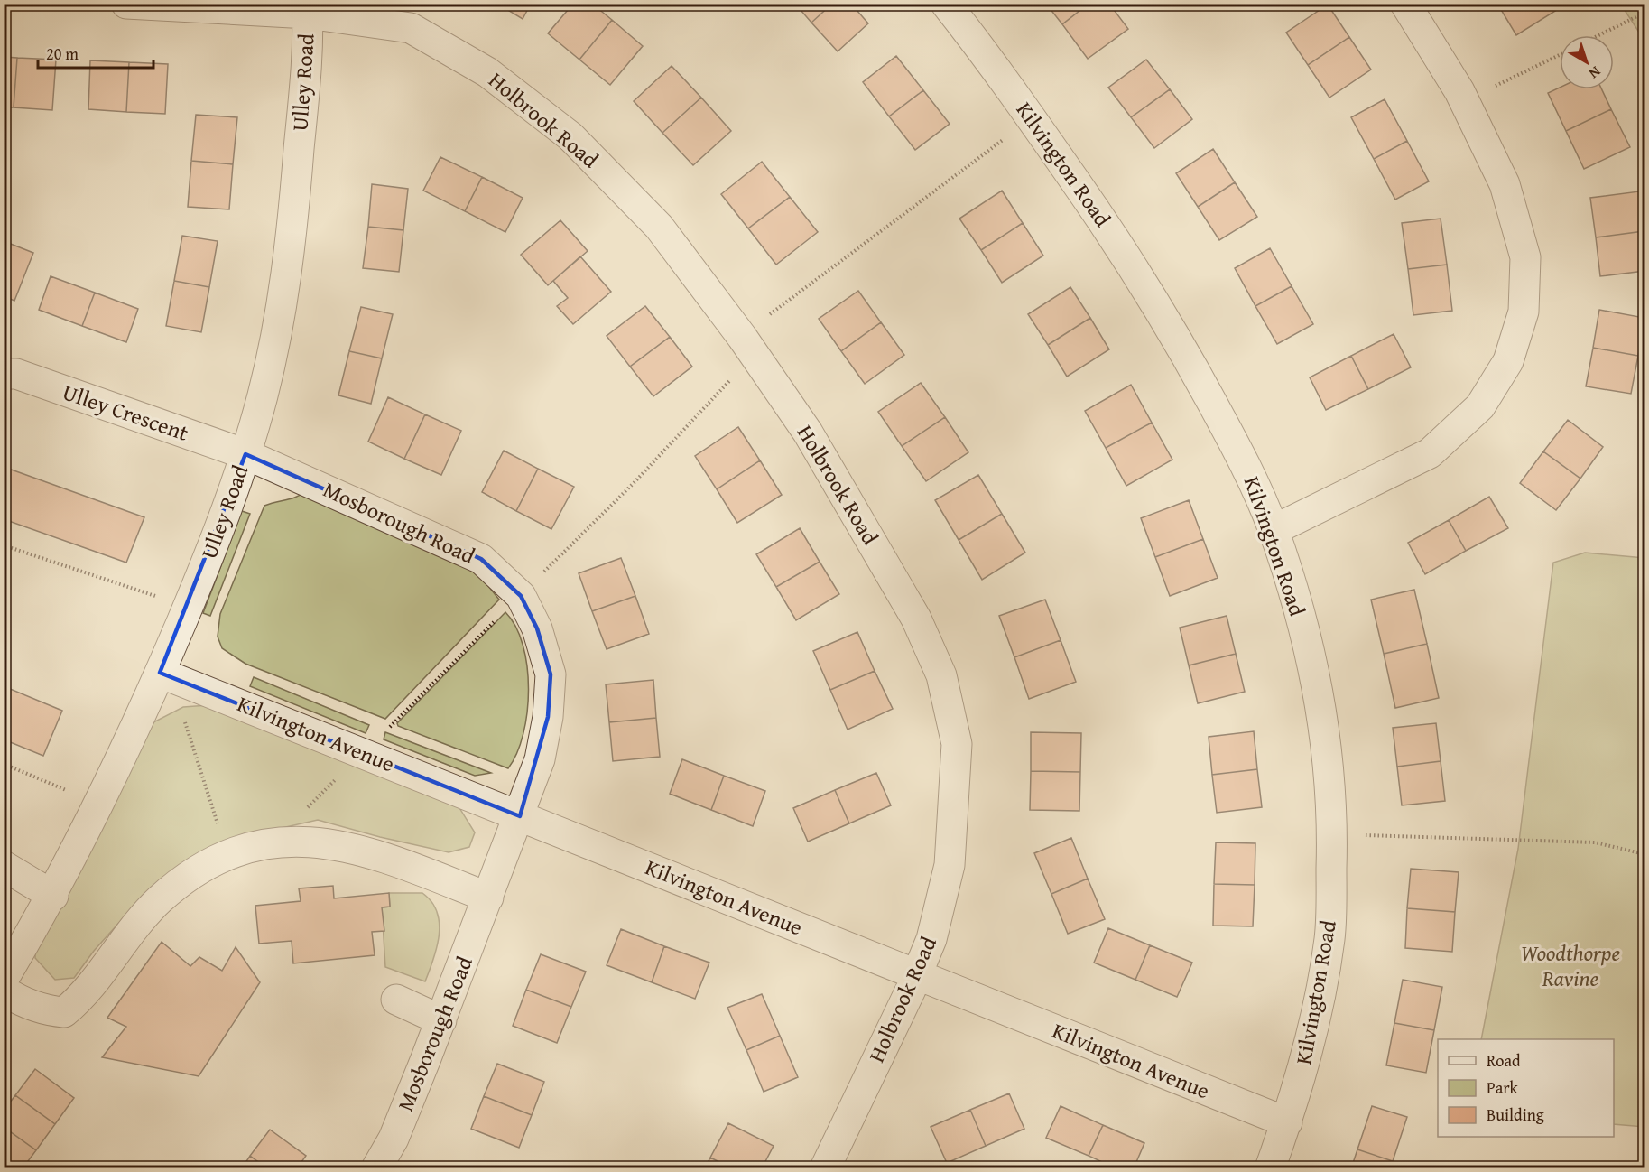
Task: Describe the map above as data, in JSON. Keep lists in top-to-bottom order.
{
  "streets": {
    "street": [
      "Ulley Road",
      "Holbrook Road",
      "Kilvington Road",
      "Ulley Crescent",
      "Mosborough Road",
      "Kilvington Avenue"
    ]
  },
  "crossings": [
    ["Ulley Road", "Holbrook Road"],
    ["Ulley Road", "Ulley Crescent"],
    ["Ulley Road", "Mosborough Road"],
    ["Ulley Road", "Kilvington Avenue"],
    ["Holbrook Road", "Kilvington Avenue"],
    ["Kilvington Road", "Kilvington Avenue"],
    ["Ulley Crescent", "Mosborough Road"],
    ["Mosborough Road", "Kilvington Avenue"]
  ],
  "parks": ["Woodthorpe Ravine"],
  "legend": ["Road", "Park", "Building"],
  "scale_bar": "20 m",
  "north": "bottom right"
}
